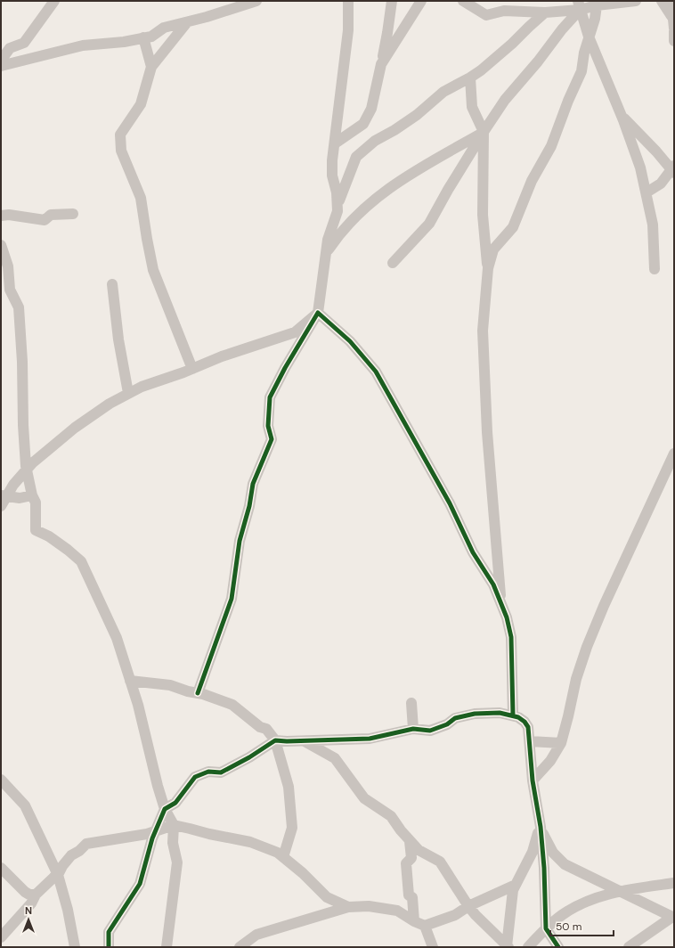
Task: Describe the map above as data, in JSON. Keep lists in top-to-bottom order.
{
  "scale_bar": "50 m",
  "north": "top"
}
